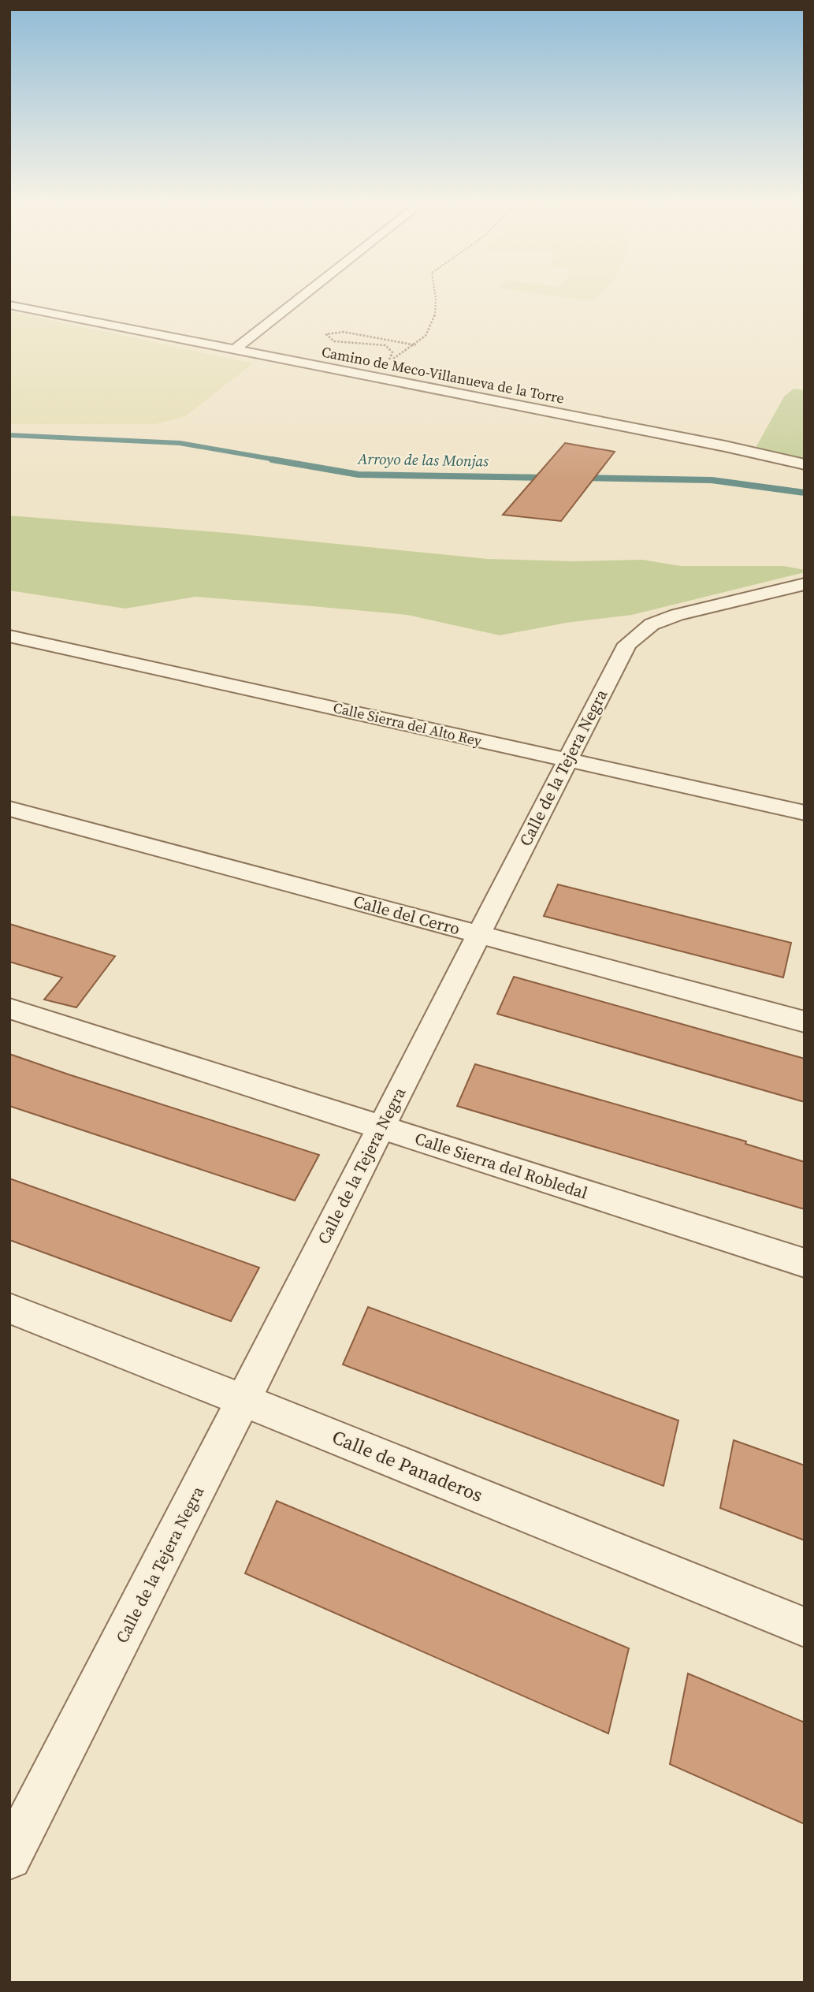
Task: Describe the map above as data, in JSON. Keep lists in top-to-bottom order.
{
  "streets": {
    "street": [
      "Camino de Meco-Villanueva de la Torre",
      "Calle Sierra del Alto Rey",
      "Calle de la Tejera Negra",
      "Calle del Cerro",
      "Calle Sierra del Robledal",
      "Calle de Panaderos"
    ]
  },
  "crossings": [
    ["Calle Sierra del Alto Rey", "Calle de la Tejera Negra"],
    ["Calle de la Tejera Negra", "Calle del Cerro"],
    ["Calle de la Tejera Negra", "Calle Sierra del Robledal"],
    ["Calle de la Tejera Negra", "Calle de Panaderos"]
  ],
  "water": ["Arroyo de las Monjas"]
}
